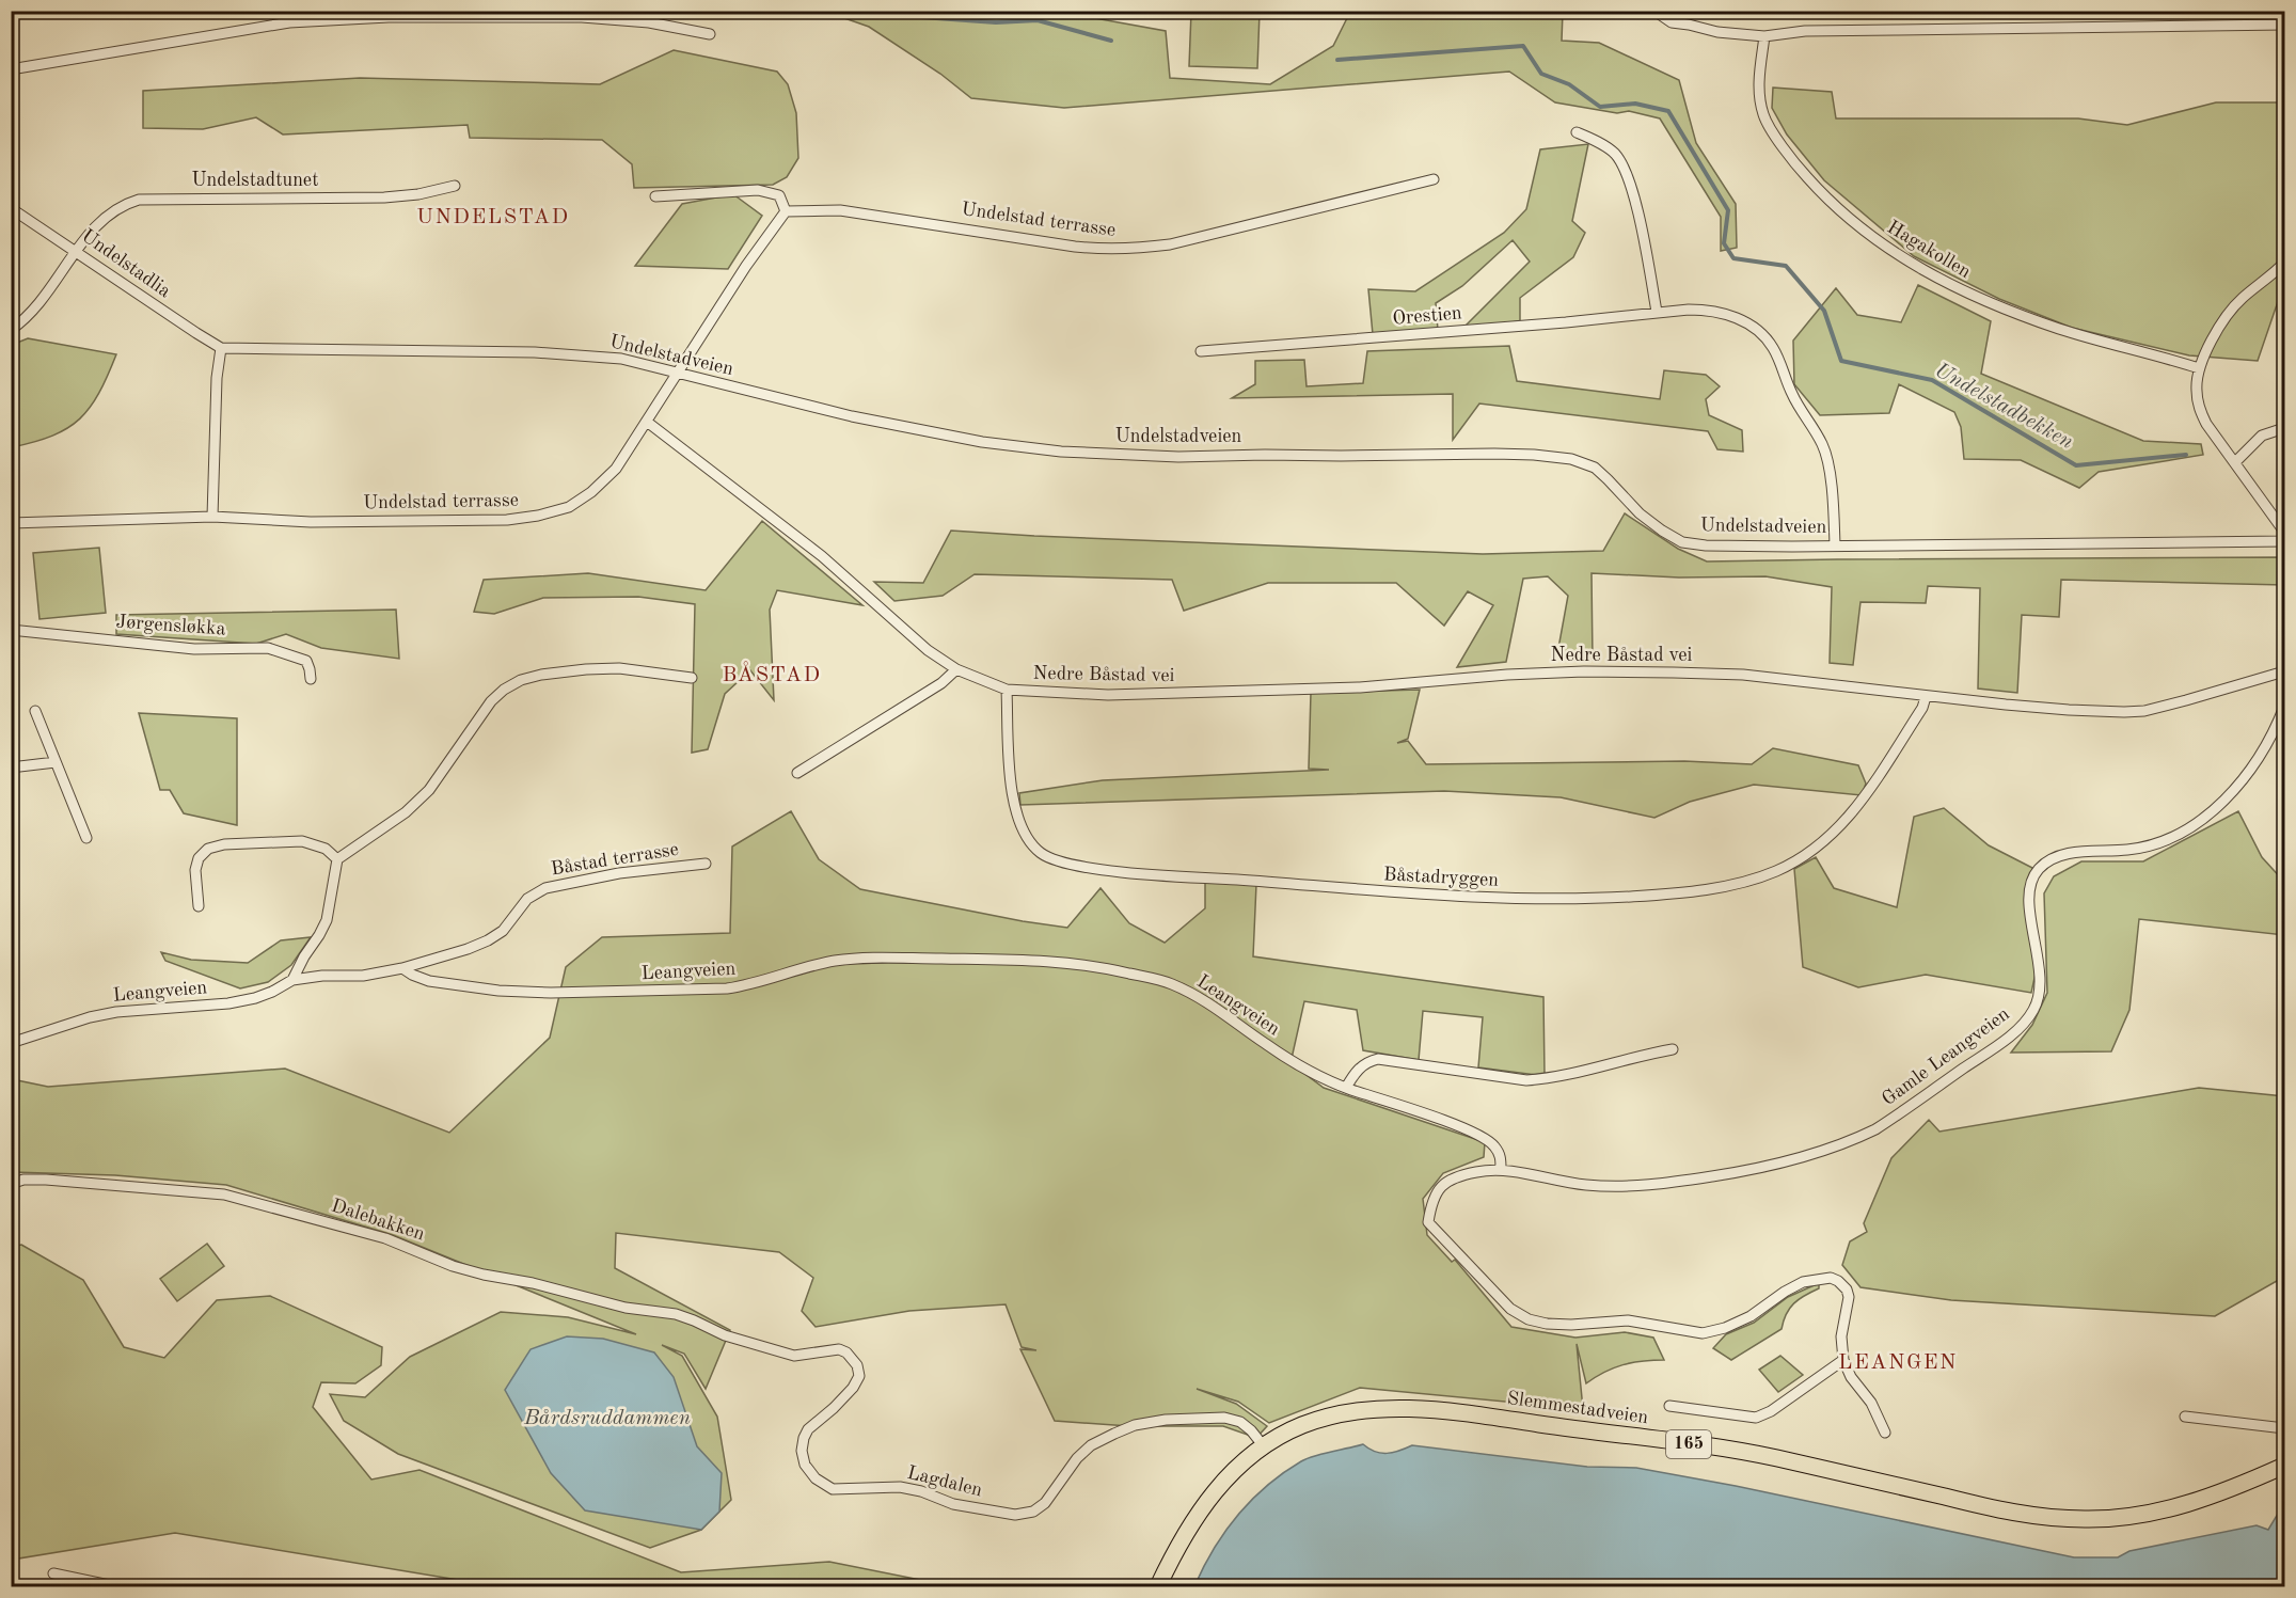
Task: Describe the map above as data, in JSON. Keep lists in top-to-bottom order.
{
  "streets": {
    "main road": ["Slemmestadveien", "165"],
    "street": [
      "Undelstadtunet",
      "Undelstad terrasse",
      "Hagakollen",
      "Undelstadlia",
      "Orestien",
      "Undelstadveien",
      "Jørgensløkka",
      "Nedre Båstad vei",
      "Båstad terrasse",
      "Båstadryggen",
      "Leangveien",
      "Gamle Leangveien",
      "Dalebakken",
      "Lagdalen"
    ]
  },
  "crossings": [
    ["Undelstadtunet", "Undelstadlia"],
    ["Undelstad terrasse", "Undelstadveien"],
    ["Undelstad terrasse", "Nedre Båstad vei"],
    ["Undelstadlia", "Undelstadveien"],
    ["Orestien", "Undelstadveien"],
    ["Nedre Båstad vei", "Båstadryggen"],
    ["Båstad terrasse", "Leangveien"],
    ["Leangveien", "Gamle Leangveien"],
    ["Dalebakken", "Lagdalen"],
    ["Slemmestadveien", "Lagdalen"]
  ],
  "districts": ["UNDELSTAD", "BÅSTAD", "LEANGEN"],
  "water": ["Undelstadbekken", "Bårdsruddammen"]
}
